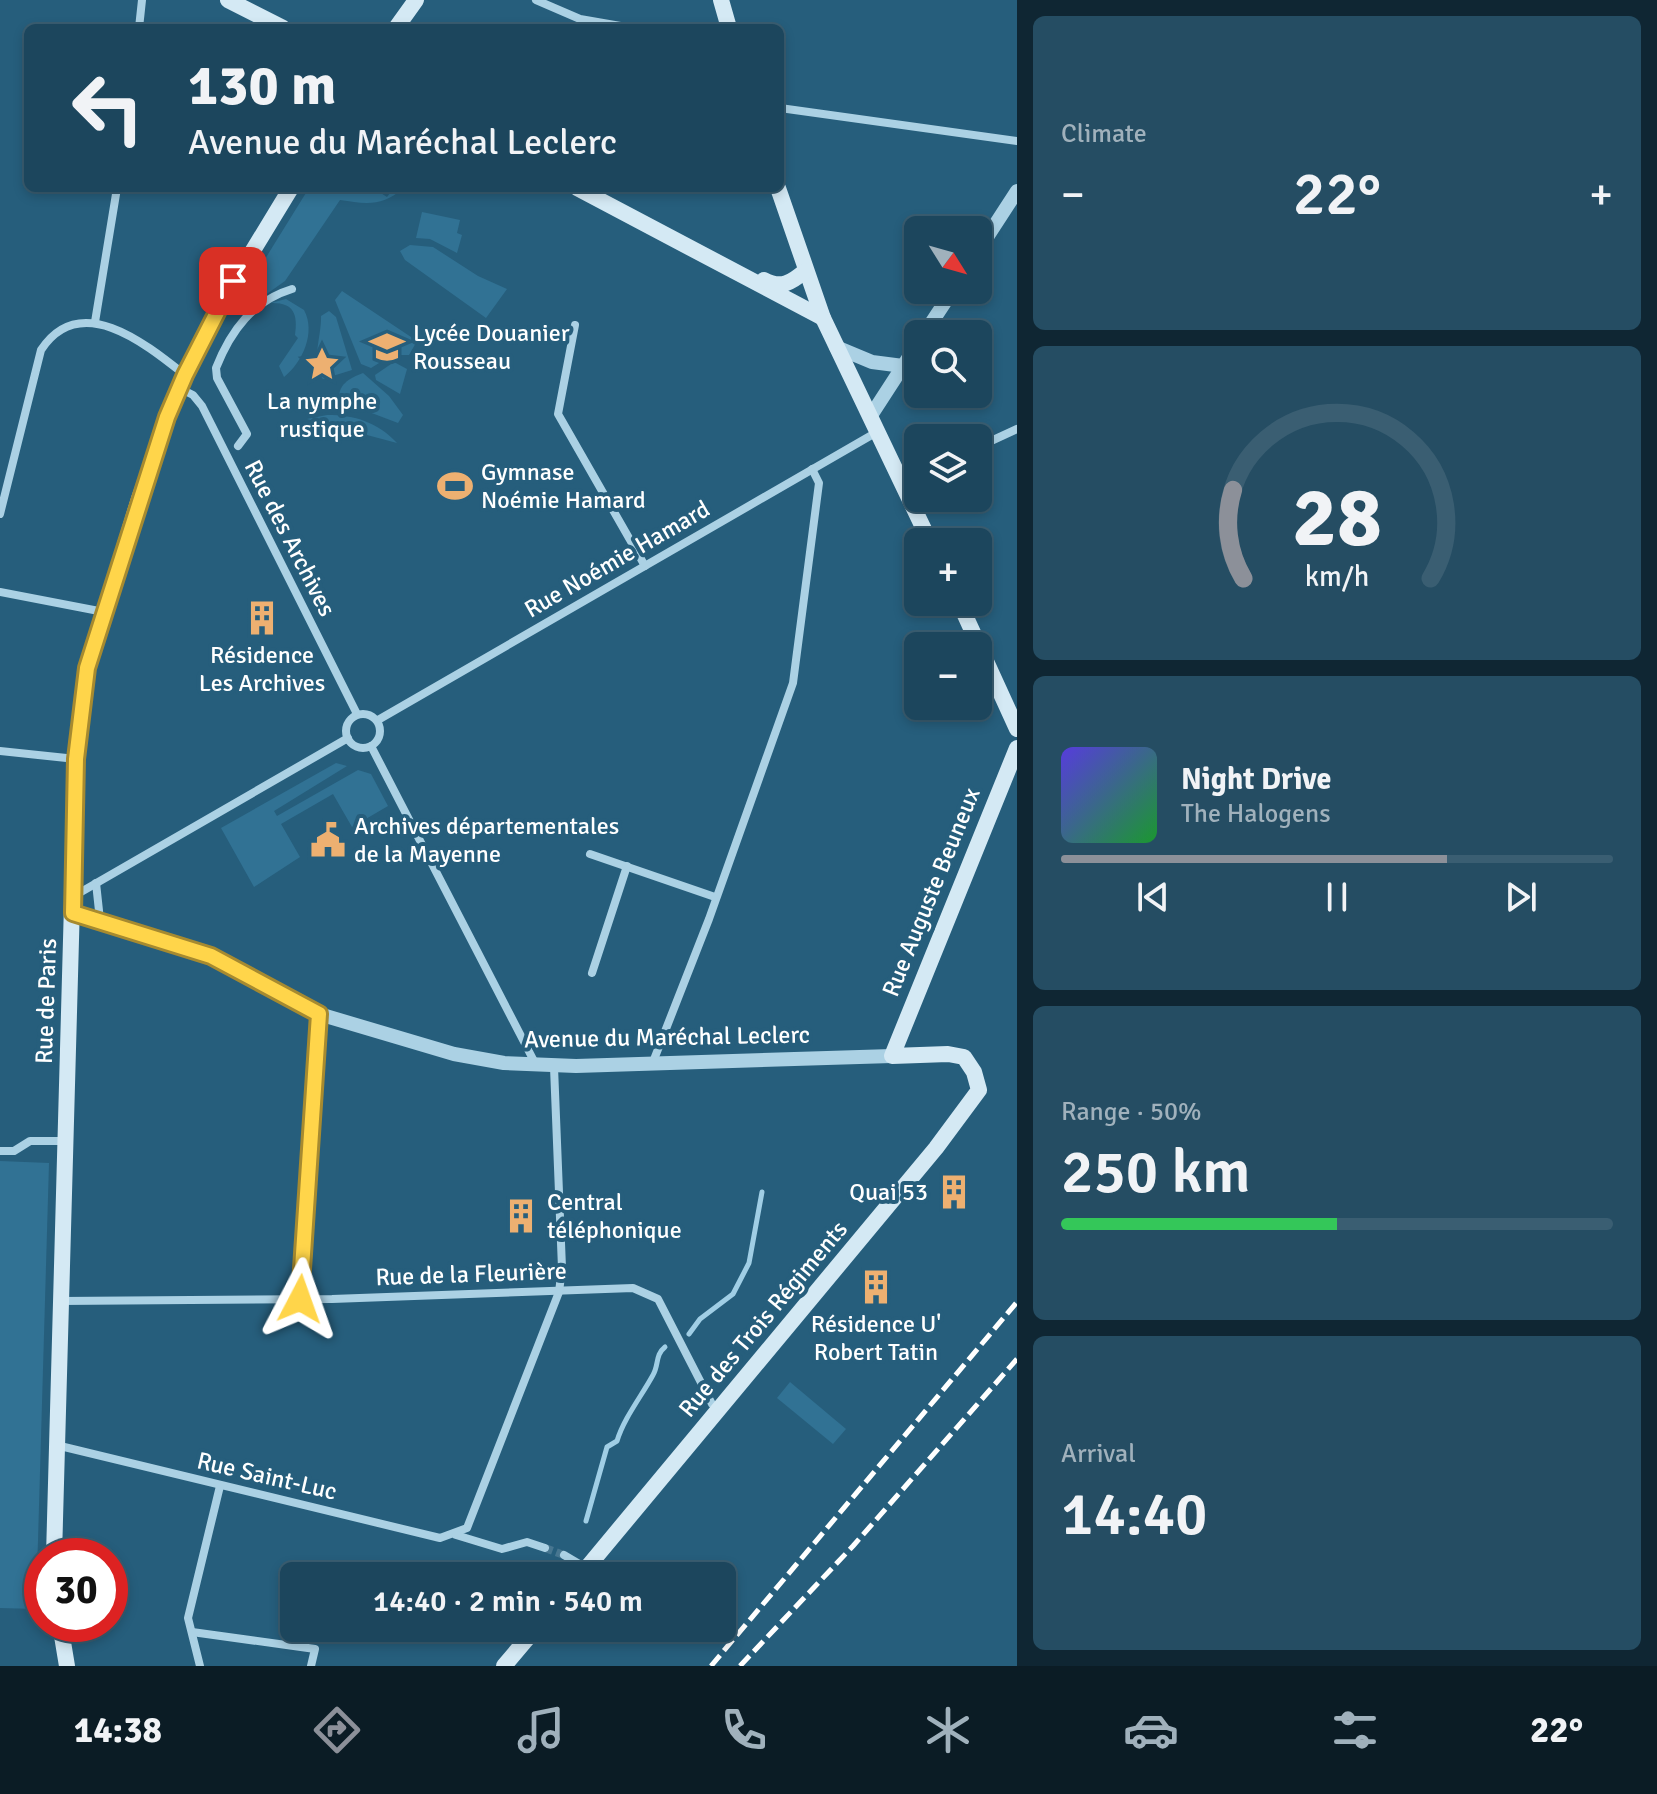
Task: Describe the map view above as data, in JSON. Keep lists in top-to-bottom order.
{
  "streets": {
    "main road": [
      "Rue Auguste Beuneux",
      "Rue de Paris",
      "Avenue du Maréchal Leclerc",
      "Rue des Trois Régiments"
    ],
    "street": [
      "Rue des Archives",
      "Rue Noémie Hamard",
      "Rue de la Fleurière",
      "Rue Saint-Luc"
    ]
  },
  "crossings": [
    ["Rue des Archives", "Rue Noémie Hamard"],
    ["Rue des Archives", "Rue de Paris"],
    ["Rue Auguste Beuneux", "Avenue du Maréchal Leclerc"],
    ["Rue de Paris", "Avenue du Maréchal Leclerc"],
    ["Rue de Paris", "Rue de la Fleurière"],
    ["Rue de Paris", "Rue Saint-Luc"],
    ["Avenue du Maréchal Leclerc", "Rue des Trois Régiments"],
    ["Rue de la Fleurière", "Rue des Trois Régiments"]
  ],
  "places": {
    "school or university": ["Lycée Douanier Rousseau"],
    "place": ["La nymphe rustique"],
    "sports": ["Gymnase Noémie Hamard"],
    "building": [
      "Résidence Les Archives",
      "Quai 53",
      "Central téléphonique",
      "Résidence U' Robert Tatin"
    ],
    "public building": ["Archives départementales de la Mayenne"]
  },
  "north": "bottom right",
  "page": {
    "tile": [
      "Climate",
      ["Range · 50%", "250 km"],
      ["Arrival", "14:40"]
    ],
    "turn": ["130 m", "Avenue du Maréchal Leclerc"],
    "heat": ["−", "22°", "+"],
    "map_buttons": ["+", "−"],
    "song": ["Night Drive", "The Halogens"],
    "limit": "30",
    "trip": "14:40 · 2 min · 540 m",
    "tabs": ["14:38", "22°"],
    "gauge": ["28", "km/h"]
  }
}
